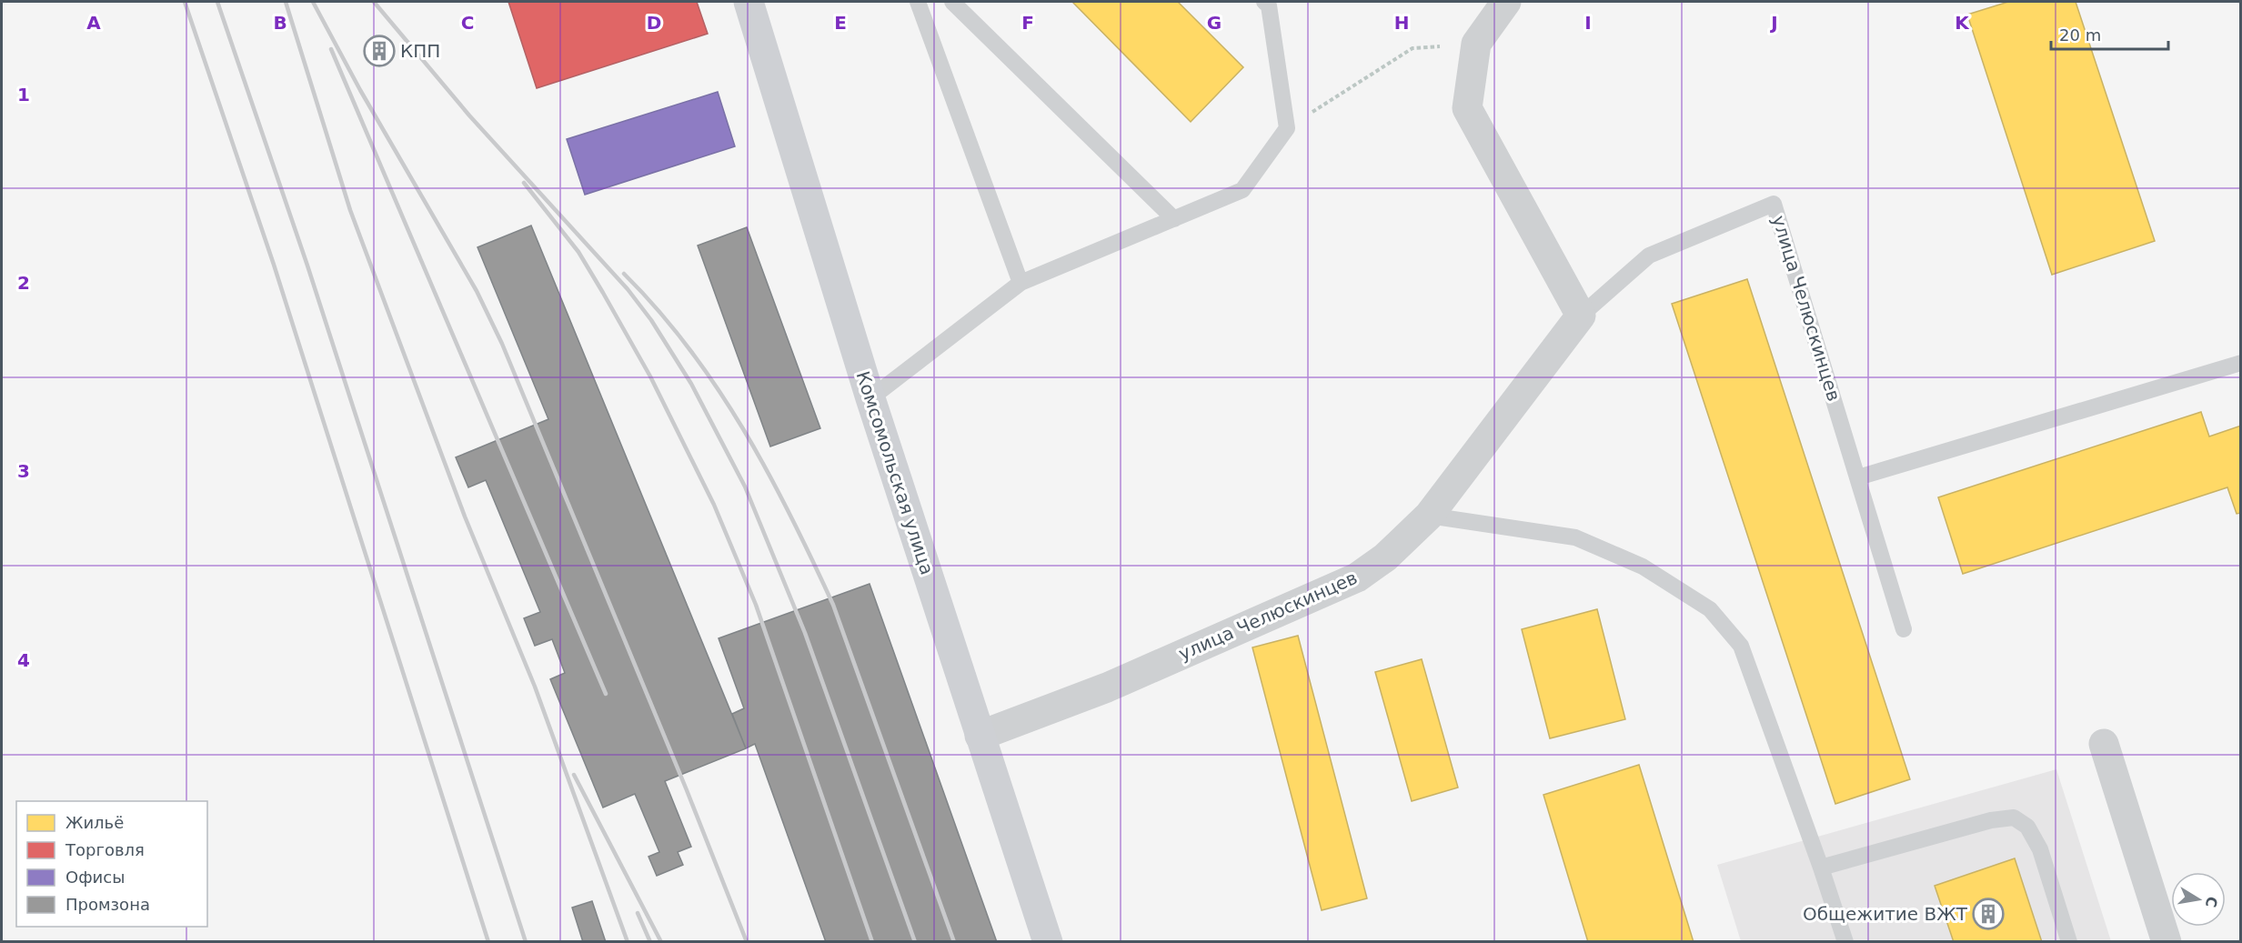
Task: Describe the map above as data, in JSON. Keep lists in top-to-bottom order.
{
  "streets": {
    "main road": ["Комсомольская улица"],
    "street": ["улица Челюскинцев"]
  },
  "crossings": [
    ["улица Челюскинцев", "Комсомольская улица"]
  ],
  "places": {
    "building": ["КПП", "Общежитие ВЖТ"]
  },
  "legend": [
    "Жильё",
    "Торговля",
    "Офисы",
    "Промзона"
  ],
  "scale_bar": "20 m",
  "north": "right",
  "grid": {
    "columns": [
      "A",
      "B",
      "C",
      "D",
      "E",
      "F",
      "G",
      "H",
      "I",
      "J",
      "K"
    ],
    "rows": [
      "1",
      "2",
      "3",
      "4"
    ]
  }
}
